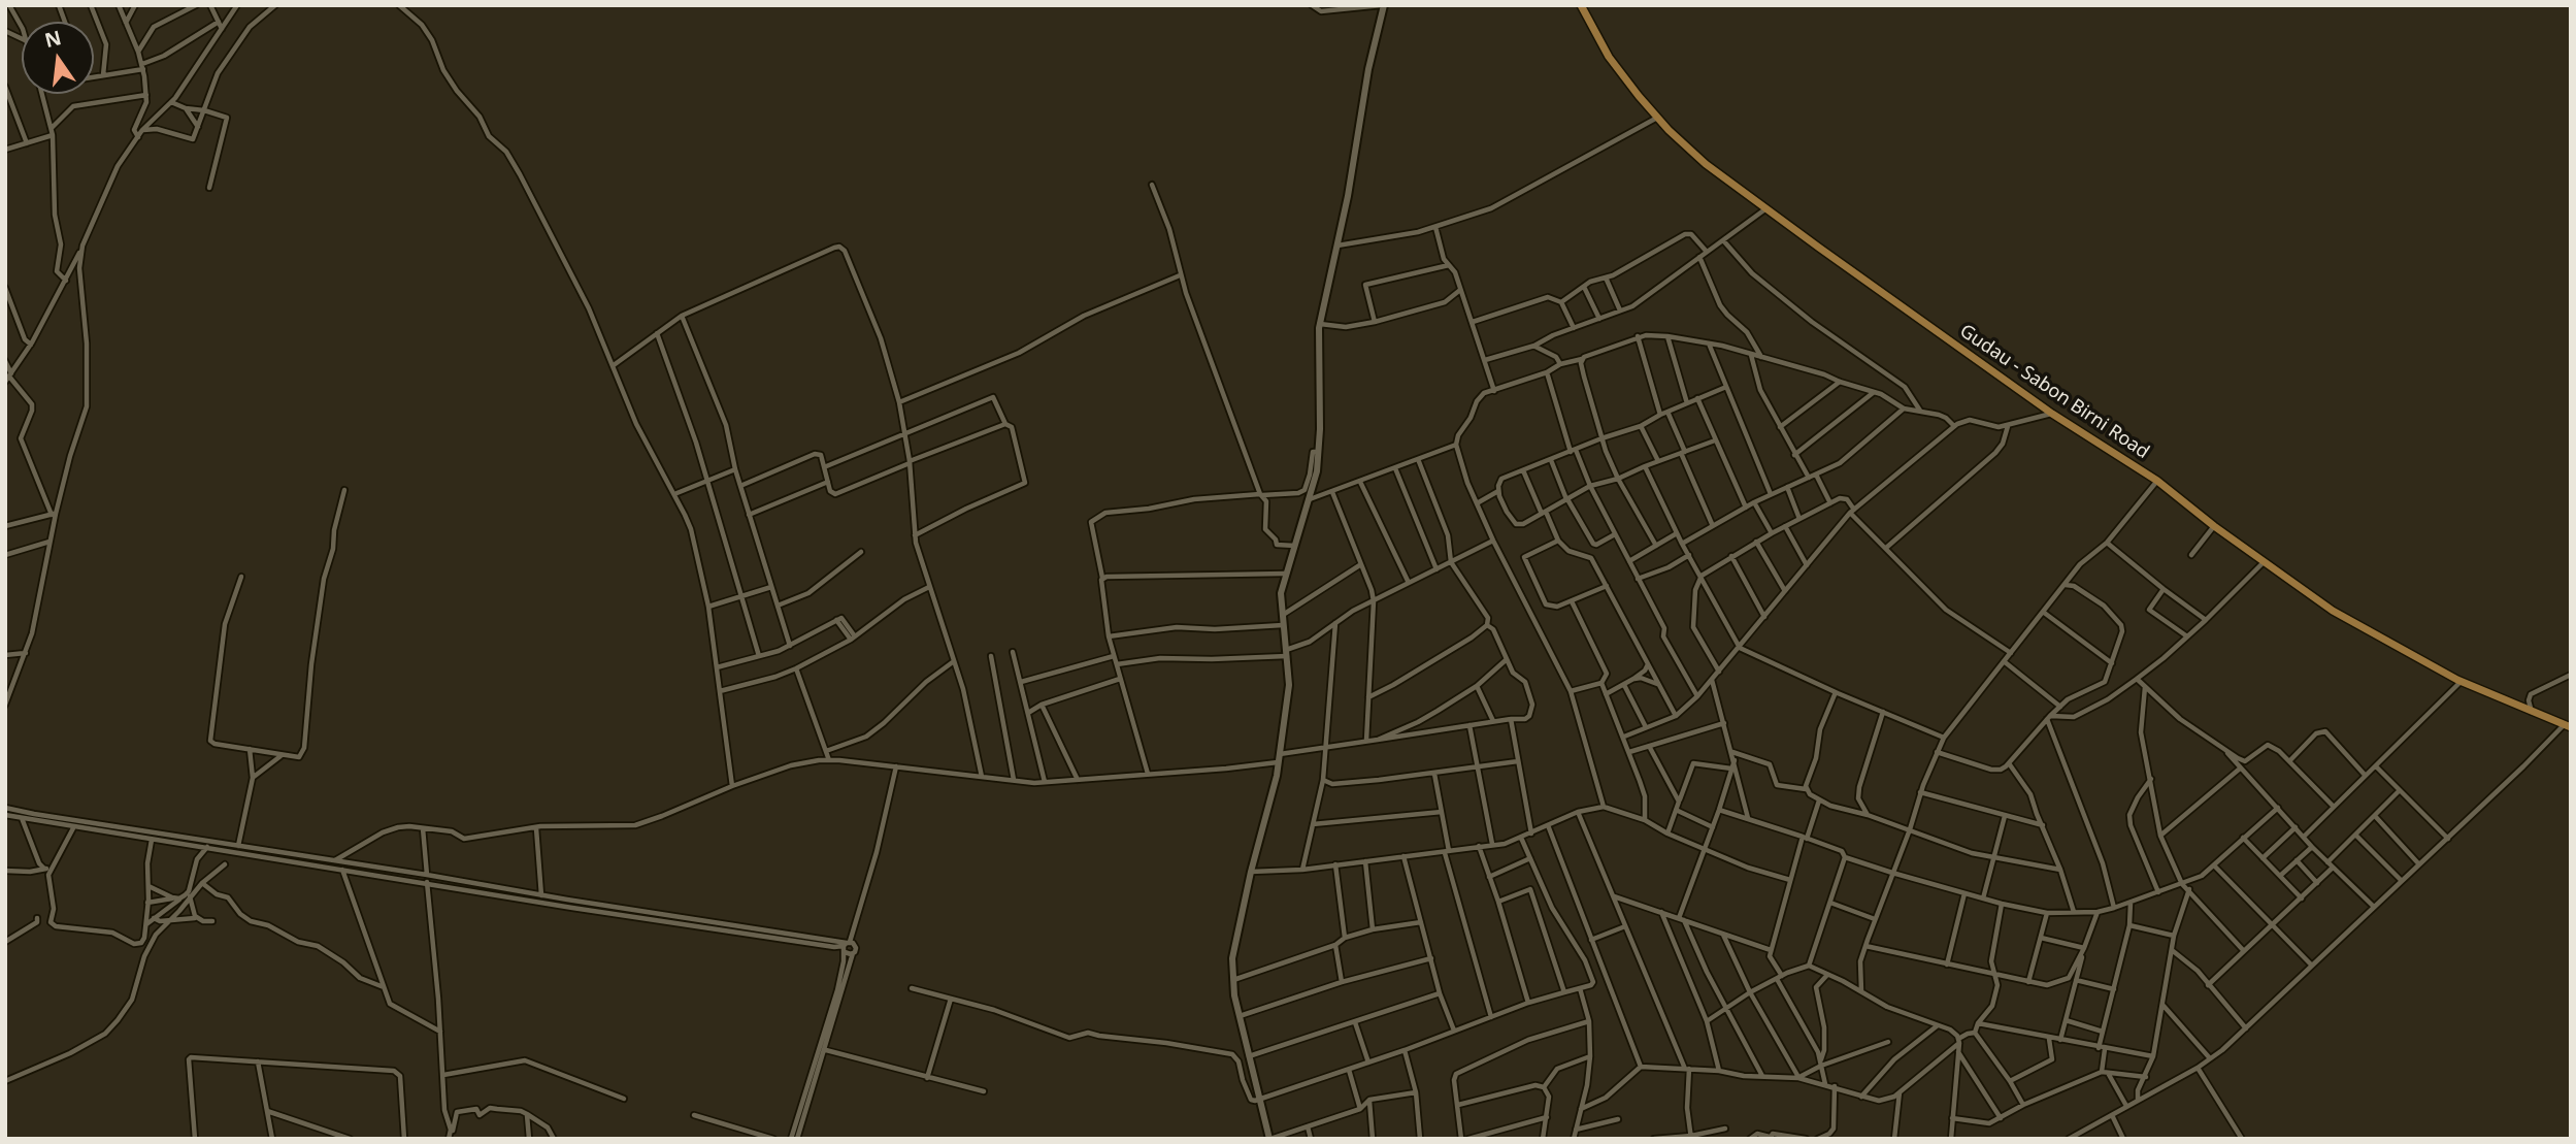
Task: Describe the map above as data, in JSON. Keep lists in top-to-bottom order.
{
  "streets": {
    "main road": ["Gudau - Sabon Birni Road"]
  },
  "north": "top"
}
